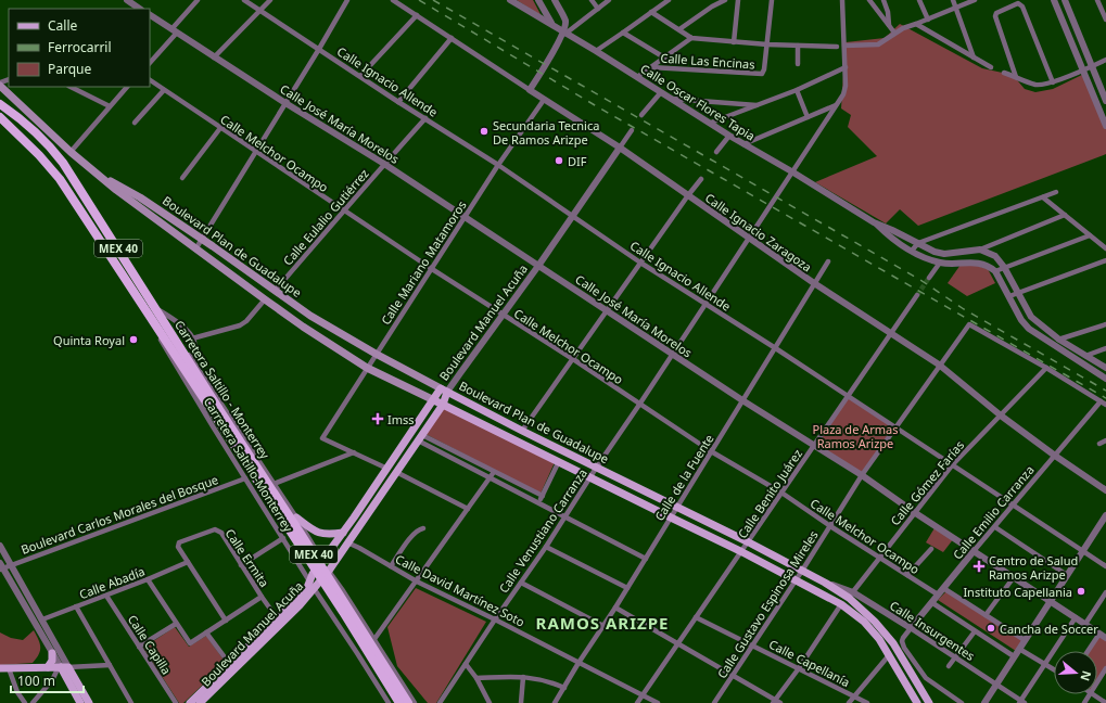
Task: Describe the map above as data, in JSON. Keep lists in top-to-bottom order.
{
  "streets": {
    "highway": ["MEX 40", "Carretera Saltillo - Monterrey"],
    "main road": ["Boulevard Plan de Guadalupe", "Boulevard Manuel Acuña"],
    "street": [
      "Calle Las Encinas",
      "Calle Ignacio Allende",
      "Calle Oscar Flores Tapia",
      "Calle José María Morelos",
      "Calle Melchor Ocampo",
      "Calle Eulalio Gutiérrez",
      "Calle Ignacio Zaragoza",
      "Calle Mariano Matamoros",
      "Carretera Saltillo-Monterrey",
      "Calle de la Fuente",
      "Calle Gómez Farías",
      "Calle Benito Juárez",
      "Calle Emilio Carranza",
      "Boulevard Carlos Morales del Bosque",
      "Calle Venustiano Carranza",
      "Calle Ermita",
      "Calle Abadía",
      "Calle David Martínez Soto",
      "Calle Gustavo Espinosa Mireles",
      "Calle Insurgentes",
      "Calle Capilla",
      "Calle Capellanía"
    ]
  },
  "crossings": [
    ["Calle Ignacio Allende", "Calle Eulalio Gutiérrez"],
    ["Calle Ignacio Allende", "Calle Mariano Matamoros"],
    ["Calle Ignacio Allende", "Boulevard Manuel Acuña"],
    ["Calle Ignacio Allende", "Calle de la Fuente"],
    ["Calle Ignacio Allende", "Calle Gómez Farías"],
    ["Calle Ignacio Allende", "Calle Benito Juárez"],
    ["Calle Ignacio Allende", "Calle Emilio Carranza"],
    ["Calle Ignacio Allende", "Calle Venustiano Carranza"],
    ["Calle Ignacio Allende", "Calle Gustavo Espinosa Mireles"],
    ["Calle Oscar Flores Tapia", "Calle Venustiano Carranza"],
    ["Calle José María Morelos", "Calle Eulalio Gutiérrez"],
    ["Calle José María Morelos", "Calle Mariano Matamoros"],
    ["Calle José María Morelos", "Boulevard Manuel Acuña"],
    ["Calle José María Morelos", "Calle de la Fuente"],
    ["Calle José María Morelos", "Calle Gómez Farías"],
    ["Calle José María Morelos", "Calle Benito Juárez"],
    ["Calle José María Morelos", "Calle Emilio Carranza"],
    ["Calle José María Morelos", "Calle Venustiano Carranza"],
    ["Calle José María Morelos", "Calle Gustavo Espinosa Mireles"],
    ["Calle Melchor Ocampo", "Calle Eulalio Gutiérrez"],
    ["Calle Melchor Ocampo", "Calle Mariano Matamoros"],
    ["Calle Melchor Ocampo", "Boulevard Manuel Acuña"],
    ["Calle Melchor Ocampo", "Calle de la Fuente"],
    ["Calle Melchor Ocampo", "Calle Gómez Farías"],
    ["Calle Melchor Ocampo", "Calle Benito Juárez"],
    ["Calle Melchor Ocampo", "Calle Emilio Carranza"],
    ["Calle Melchor Ocampo", "Calle Venustiano Carranza"],
    ["Calle Melchor Ocampo", "Calle Gustavo Espinosa Mireles"],
    ["Calle Eulalio Gutiérrez", "Boulevard Plan de Guadalupe"],
    ["Calle Ignacio Zaragoza", "Calle Mariano Matamoros"],
    ["Calle Ignacio Zaragoza", "Boulevard Manuel Acuña"],
    ["Calle Ignacio Zaragoza", "Calle de la Fuente"],
    ["Calle Ignacio Zaragoza", "Calle Gómez Farías"],
    ["Calle Ignacio Zaragoza", "Calle Benito Juárez"],
    ["Calle Ignacio Zaragoza", "Calle Emilio Carranza"],
    ["Calle Ignacio Zaragoza", "Calle Venustiano Carranza"],
    ["Calle Ignacio Zaragoza", "Calle Gustavo Espinosa Mireles"],
    ["Boulevard Plan de Guadalupe", "Calle Mariano Matamoros"],
    ["Boulevard Plan de Guadalupe", "Boulevard Manuel Acuña"],
    ["Boulevard Plan de Guadalupe", "Calle de la Fuente"],
    ["Boulevard Plan de Guadalupe", "Calle Gómez Farías"],
    ["Boulevard Plan de Guadalupe", "Calle Benito Juárez"],
    ["Boulevard Plan de Guadalupe", "Calle Venustiano Carranza"],
    ["Boulevard Plan de Guadalupe", "Calle Gustavo Espinosa Mireles"],
    ["Boulevard Plan de Guadalupe", "Calle Insurgentes"],
    ["Boulevard Manuel Acuña", "Carretera Saltillo-Monterrey"],
    ["Boulevard Manuel Acuña", "Calle Ermita"],
    ["Boulevard Manuel Acuña", "Calle David Martínez Soto"],
    ["Carretera Saltillo - Monterrey", "Carretera Saltillo-Monterrey"],
    ["Carretera Saltillo-Monterrey", "Boulevard Carlos Morales del Bosque"],
    ["Calle de la Fuente", "Calle David Martínez Soto"],
    ["Calle Gómez Farías", "Calle Gustavo Espinosa Mireles"],
    ["Calle Gómez Farías", "Calle Insurgentes"],
    ["Calle Benito Juárez", "Calle David Martínez Soto"],
    ["Calle Benito Juárez", "Calle Capellanía"],
    ["Calle Emilio Carranza", "Calle Insurgentes"],
    ["Calle Venustiano Carranza", "Calle David Martínez Soto"],
    ["Calle Ermita", "Calle Abadía"],
    ["Calle Abadía", "Calle Capilla"],
    ["Calle Gustavo Espinosa Mireles", "Calle Capellanía"]
  ],
  "districts": ["RAMOS ARIZPE"],
  "parks": ["Plaza de Armas Ramos Arizpe"],
  "places": {
    "other": [
      "Secundaria Tecnica De Ramos Arizpe",
      "DIF",
      "Quinta Royal",
      "Instituto Capellania",
      "Cancha de Soccer"
    ],
    "health": ["Imss", "Centro de Salud Ramos Arizpe"]
  },
  "legend": ["Calle", "Ferrocarril", "Parque"],
  "scale_bar": "100 m",
  "north": "right"
}
